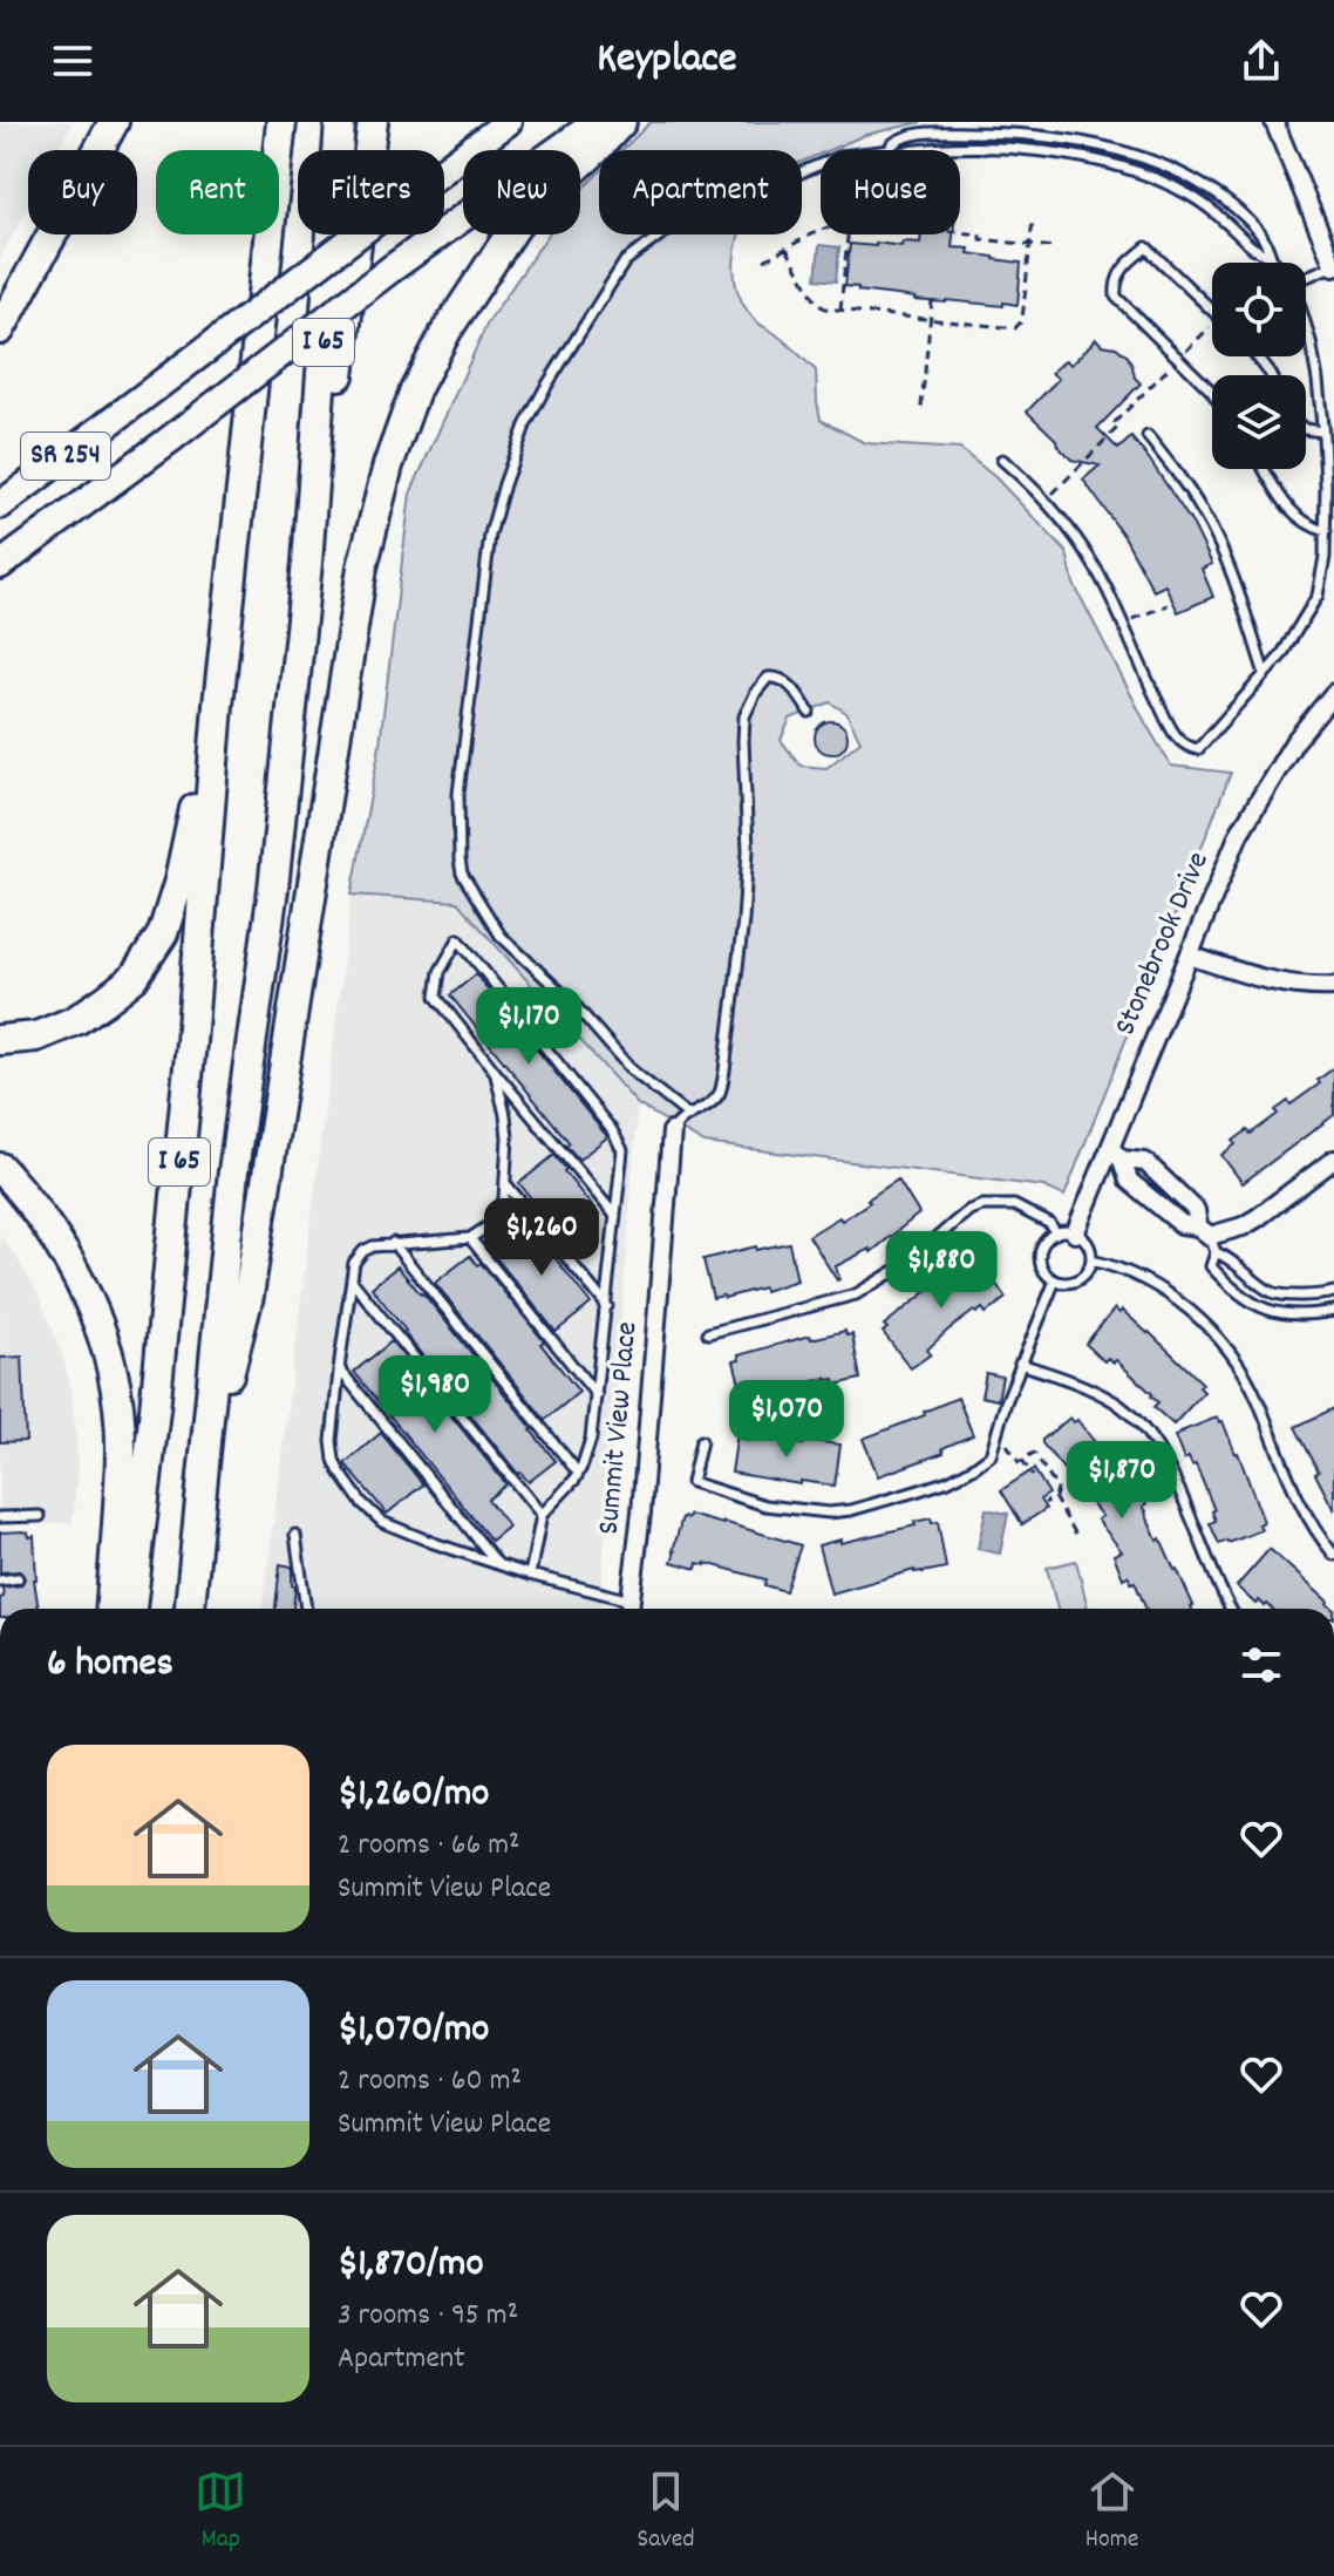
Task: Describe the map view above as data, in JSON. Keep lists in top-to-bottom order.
{
  "streets": {
    "highway": ["I 65"],
    "main road": ["SR 254"],
    "street": ["Stonebrook Drive", "Summit View Place"]
  },
  "page": {
    "header": "Keyplace",
    "chip": [
      "Buy",
      "Rent",
      "Filters",
      "New",
      "Apartment",
      "House"
    ],
    "price": [
      "$1,170",
      "$1,260",
      "$1,880",
      "$1,980",
      "$1,070",
      "$1,870"
    ],
    "heading": "6 homes",
    "list": [
      {
        "name": "$1,260/mo",
        "note": "2 rooms · 66 m² · Summit View Place"
      },
      {
        "name": "$1,070/mo",
        "note": "2 rooms · 60 m² · Summit View Place"
      },
      {
        "name": "$1,870/mo",
        "note": "3 rooms · 95 m² · Apartment"
      }
    ],
    "tabs": ["Map", "Saved", "Home"]
  }
}
